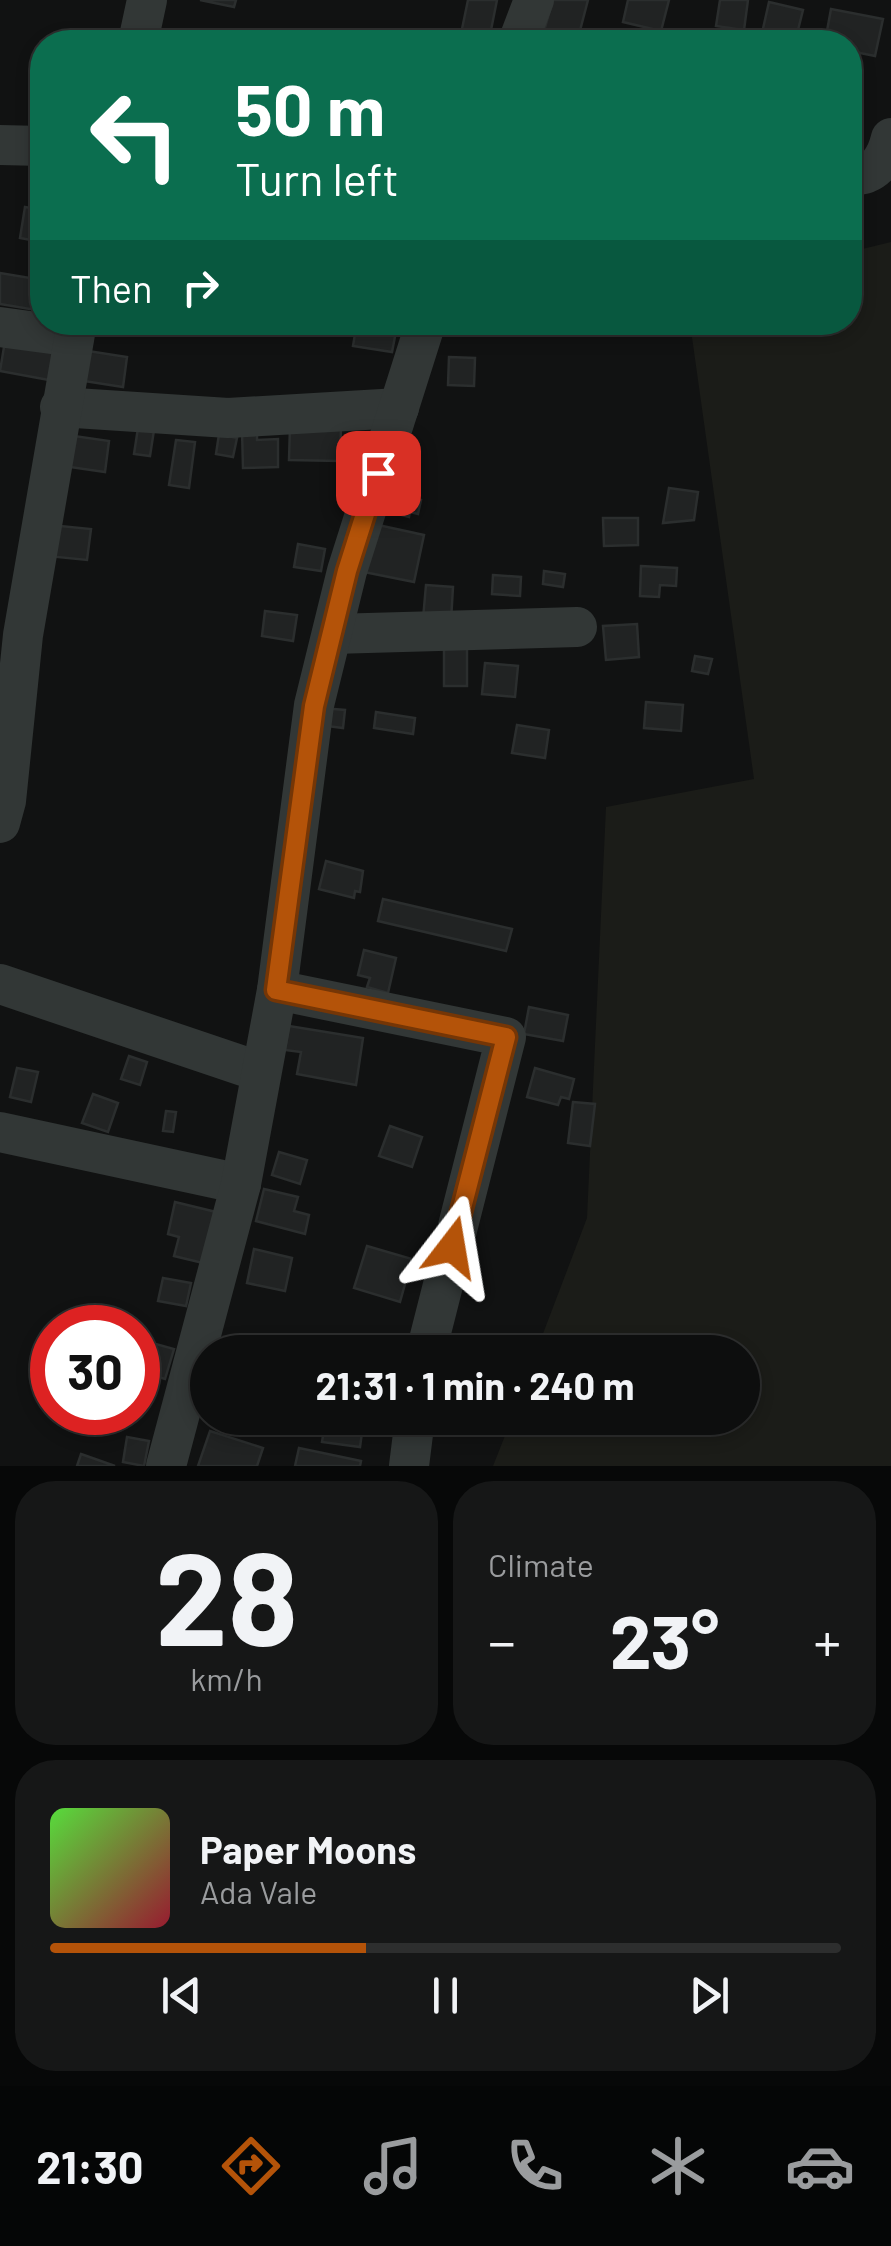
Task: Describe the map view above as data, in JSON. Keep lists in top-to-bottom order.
{
  "page": {
    "turn": ["50 m", "Turn left"],
    "then": "Then",
    "limit": "30",
    "trip": "21:31 · 1 min · 240 m",
    "tile": [
      ["28", "km/h"],
      "Climate"
    ],
    "heat": ["−", "23°", "+"],
    "song": ["Paper Moons", "Ada Vale"],
    "tabs": "21:30"
  }
}
